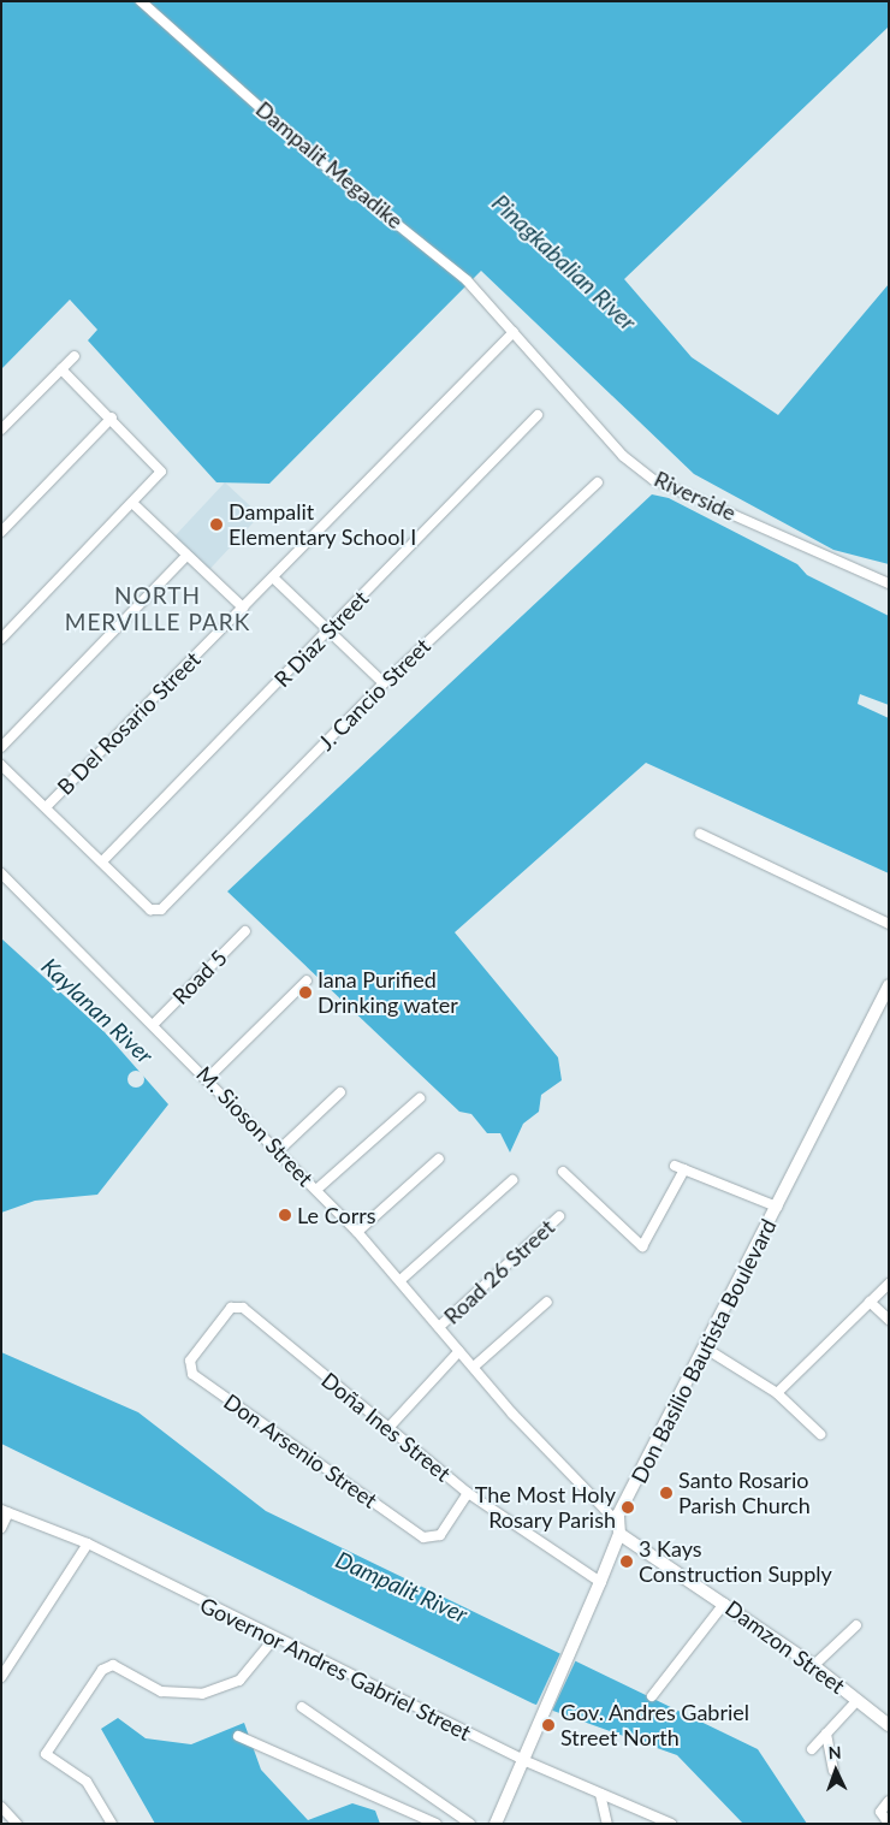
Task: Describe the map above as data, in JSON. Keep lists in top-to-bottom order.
{
  "streets": {
    "main road": ["Don Basilio Bautista Boulevard", "Damzon Street"],
    "street": [
      "Dampalit Megadike",
      "Riverside",
      "R Diaz Street",
      "J. Cancio Street",
      "B Del Rosario Street",
      "Road 5",
      "M. Sioson Street",
      "Road 26 Street",
      "Doña Ines Street",
      "Don Arsenio Street",
      "Governor Andres Gabriel Street"
    ]
  },
  "crossings": [
    ["Dampalit Megadike", "Riverside"],
    ["Dampalit Megadike", "B Del Rosario Street"],
    ["Riverside", "B Del Rosario Street"],
    ["R Diaz Street", "J. Cancio Street"],
    ["Road 5", "M. Sioson Street"],
    ["M. Sioson Street", "Road 26 Street"],
    ["M. Sioson Street", "Don Basilio Bautista Boulevard"],
    ["M. Sioson Street", "Damzon Street"],
    ["Don Basilio Bautista Boulevard", "Doña Ines Street"],
    ["Don Basilio Bautista Boulevard", "Damzon Street"],
    ["Don Basilio Bautista Boulevard", "Governor Andres Gabriel Street"],
    ["Doña Ines Street", "Don Arsenio Street"]
  ],
  "districts": ["NORTH MERVILLE PARK"],
  "water": ["Pinagkabalian River", "Kaylanan River", "Dampalit River"],
  "places": [
    "Dampalit Elementary School I",
    "Iana Purified Drinking water",
    "Le Corrs",
    "Santo Rosario Parish Church",
    "The Most Holy Rosary Parish",
    "3 Kays Construction Supply",
    "Gov. Andres Gabriel Street North"
  ],
  "north": "top"
}
